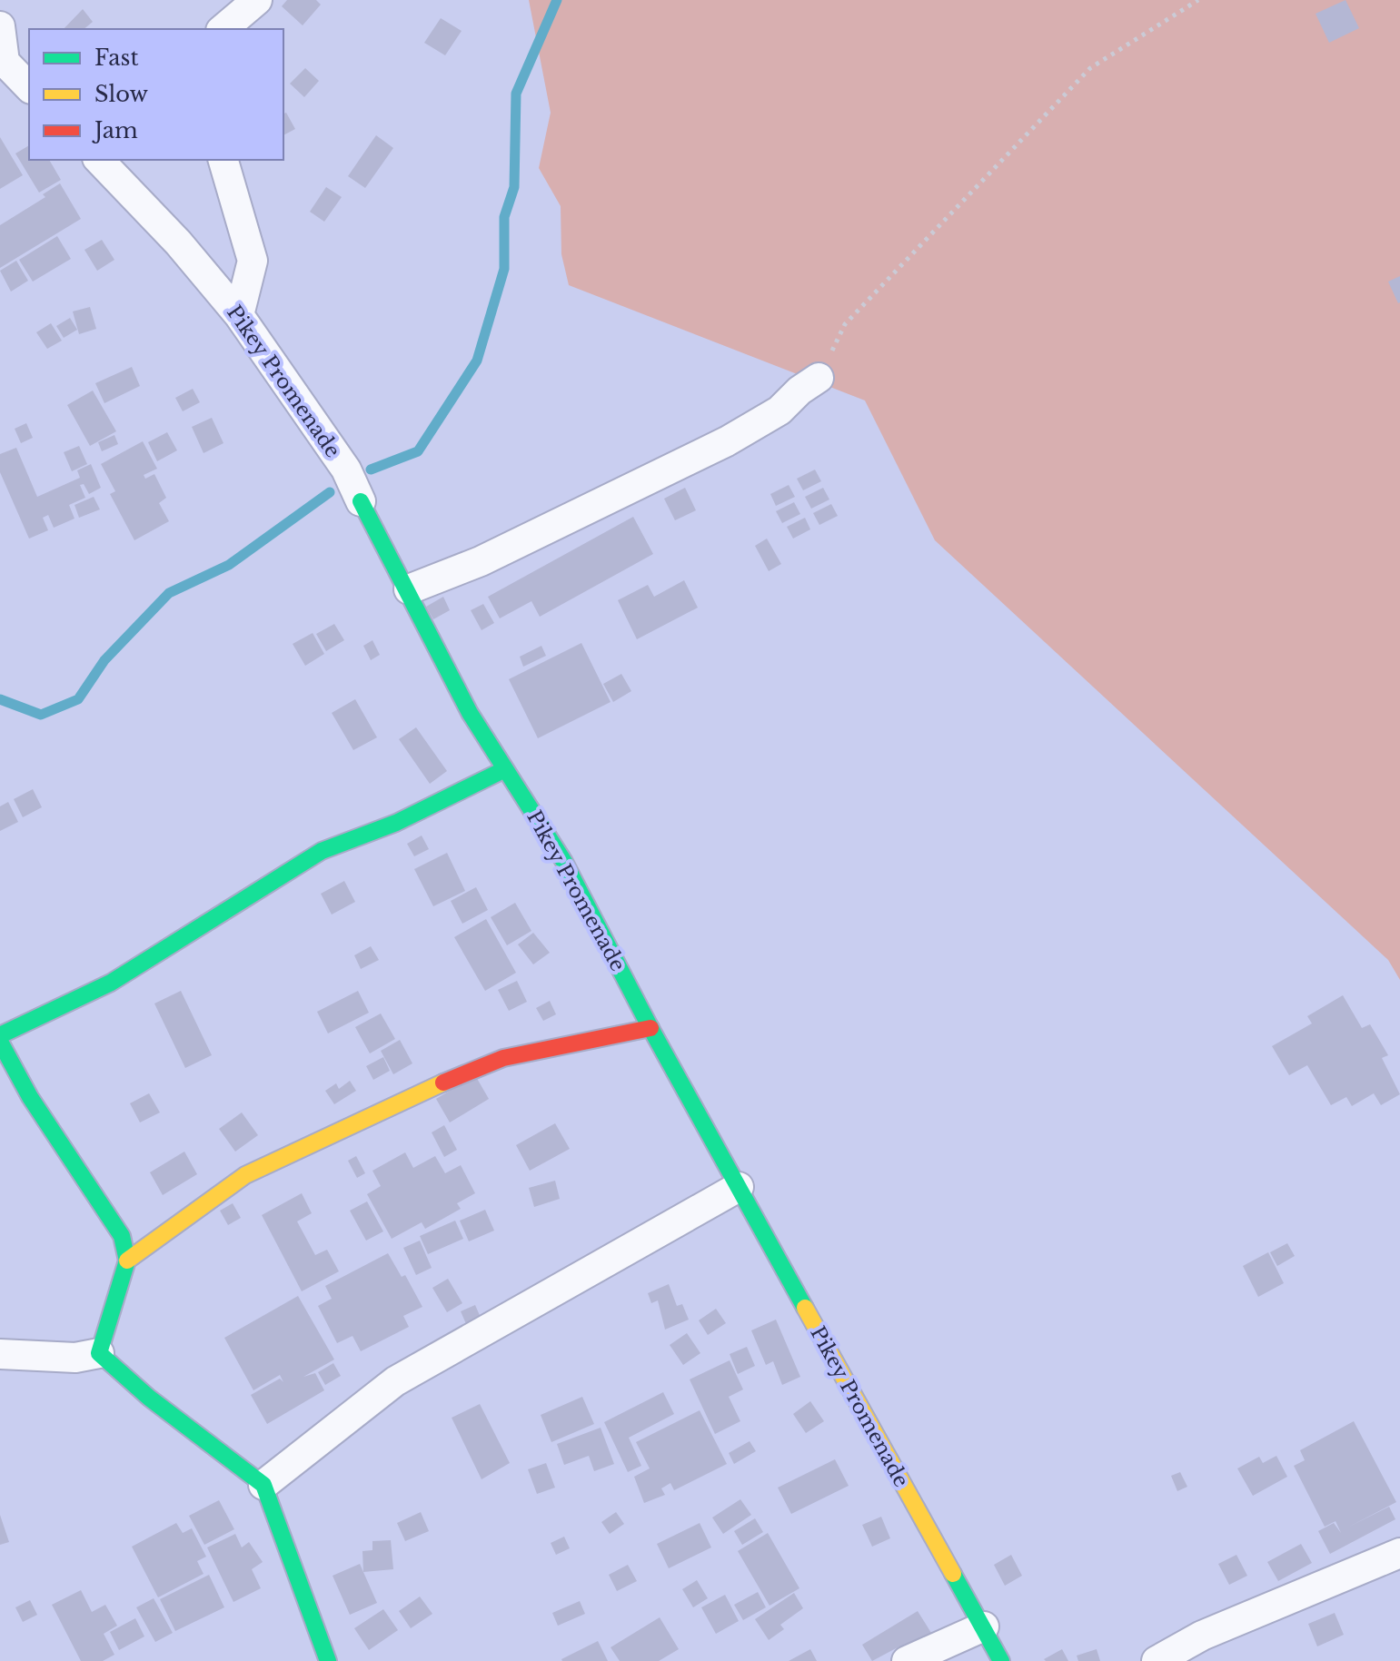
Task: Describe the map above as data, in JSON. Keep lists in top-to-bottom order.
{
  "streets": {
    "street": ["Pikey Promenade"]
  },
  "legend": ["Fast", "Slow", "Jam"]
}
